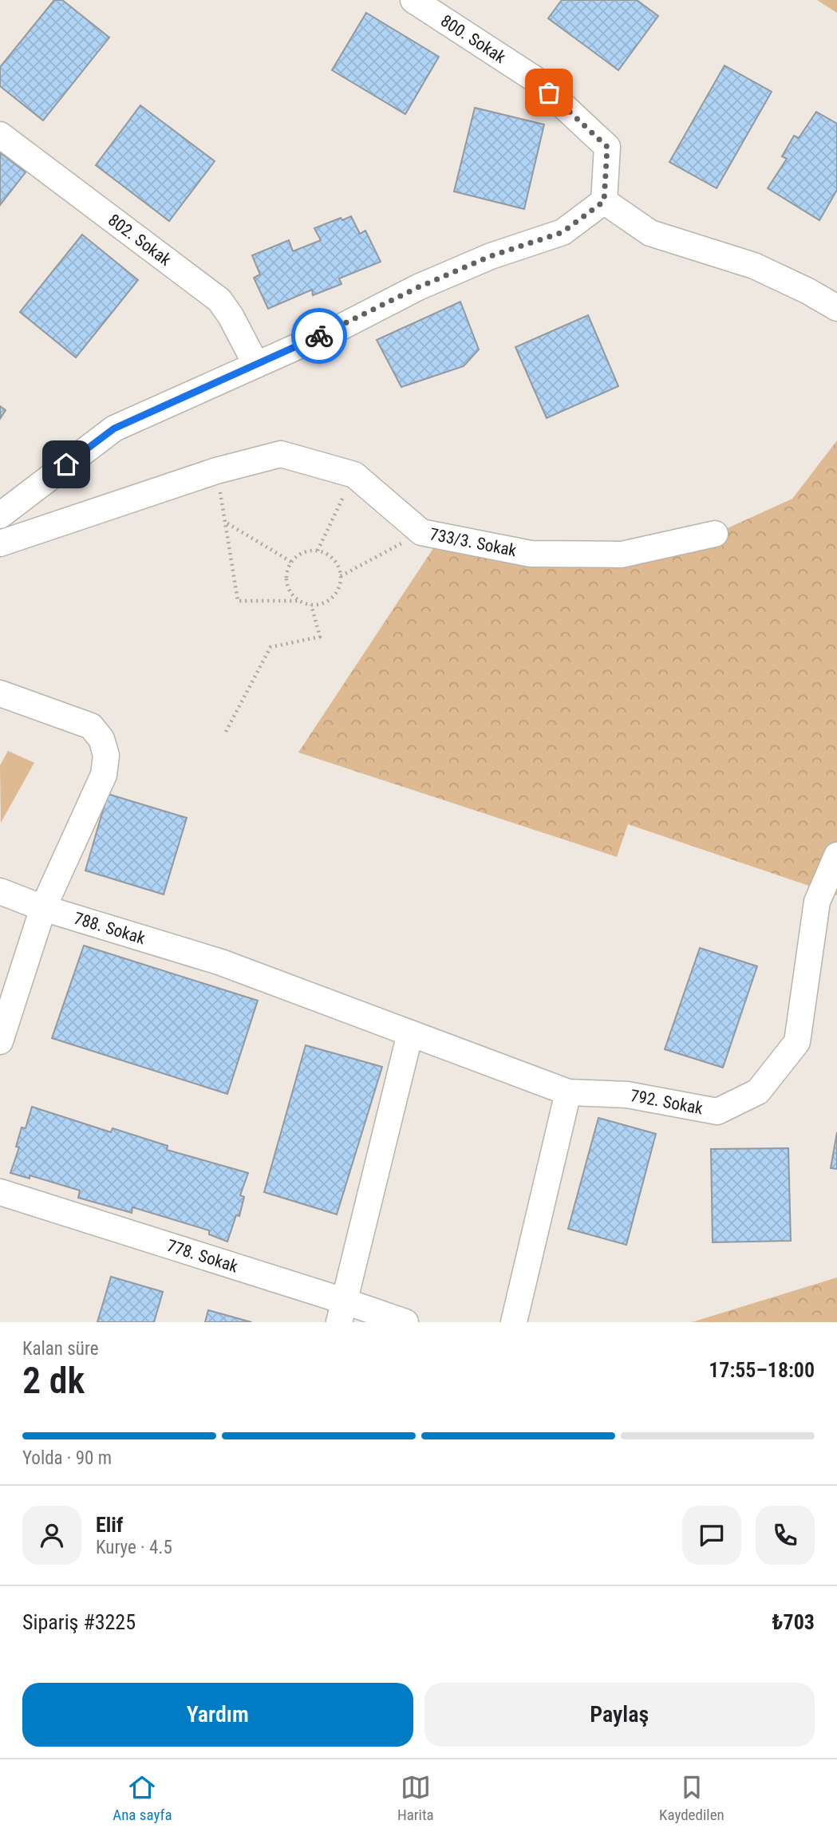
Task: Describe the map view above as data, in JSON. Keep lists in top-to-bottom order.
{
  "streets": {
    "street": [
      "800. Sokak",
      "802. Sokak",
      "733/3. Sokak",
      "788. Sokak",
      "792. Sokak",
      "778. Sokak"
    ]
  },
  "crossings": [
    ["788. Sokak", "792. Sokak"]
  ],
  "page": {
    "heading": ["2 dk", "Kalan süre", "17:55–18:00"],
    "panel": [
      "Elif",
      "Kurye · 4.5",
      "Sipariş #3225",
      "₺703"
    ],
    "bar": "Yolda · 90 m",
    "buttons": ["Yardım", "Paylaş"],
    "tabs": ["Ana sayfa", "Harita", "Kaydedilen"]
  }
}
